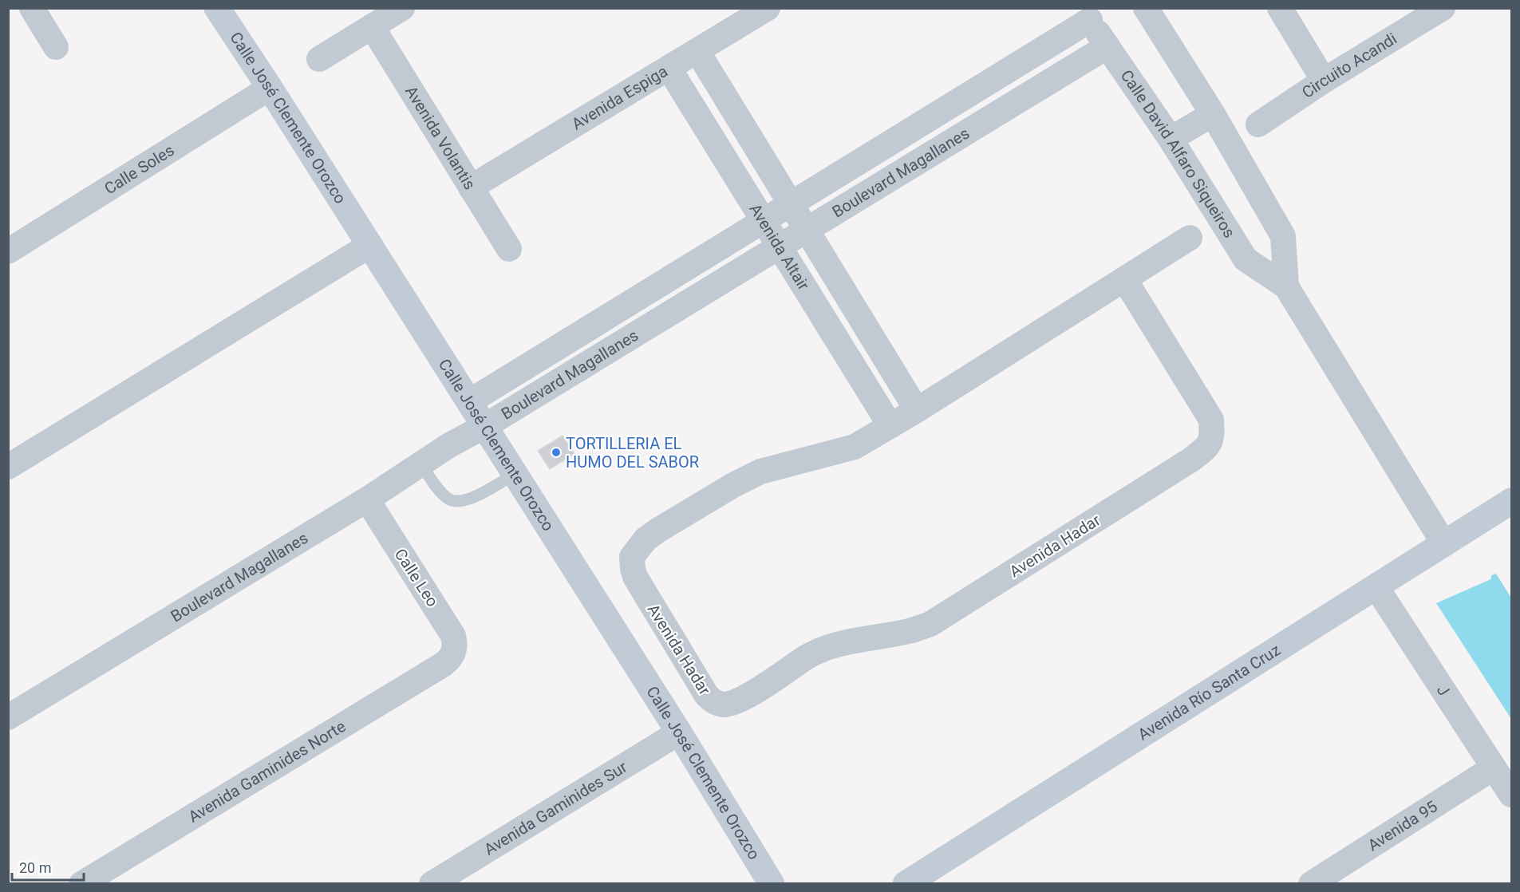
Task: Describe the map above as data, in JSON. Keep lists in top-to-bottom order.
{
  "streets": {
    "street": [
      "Circuito Acandi",
      "Avenida Espiga",
      "Calle José Clemente Orozco",
      "Avenida Volantis",
      "Calle David Alfaro Siqueiros",
      "Calle Soles",
      "Boulevard Magallanes",
      "Avenida Altair",
      "Avenida Hadar",
      "Calle Leo",
      "J",
      "Avenida Río Santa Cruz",
      "Avenida Gaminides Norte",
      "Avenida Gaminides Sur",
      "Avenida 95"
    ]
  },
  "crossings": [
    ["Avenida Espiga", "Avenida Volantis"],
    ["Avenida Espiga", "Avenida Altair"],
    ["Calle José Clemente Orozco", "Calle Soles"],
    ["Calle José Clemente Orozco", "Boulevard Magallanes"],
    ["Calle José Clemente Orozco", "Avenida Gaminides Sur"],
    ["Calle David Alfaro Siqueiros", "Boulevard Magallanes"],
    ["Calle David Alfaro Siqueiros", "Avenida Río Santa Cruz"],
    ["Boulevard Magallanes", "Avenida Altair"],
    ["Boulevard Magallanes", "Calle Leo"],
    ["Avenida Altair", "Avenida Hadar"],
    ["Calle Leo", "Avenida Gaminides Norte"],
    ["J", "Avenida Río Santa Cruz"],
    ["J", "Avenida 95"]
  ],
  "places": ["TORTILLERIA EL HUMO DEL SABOR"],
  "scale_bar": "20 m"
}
